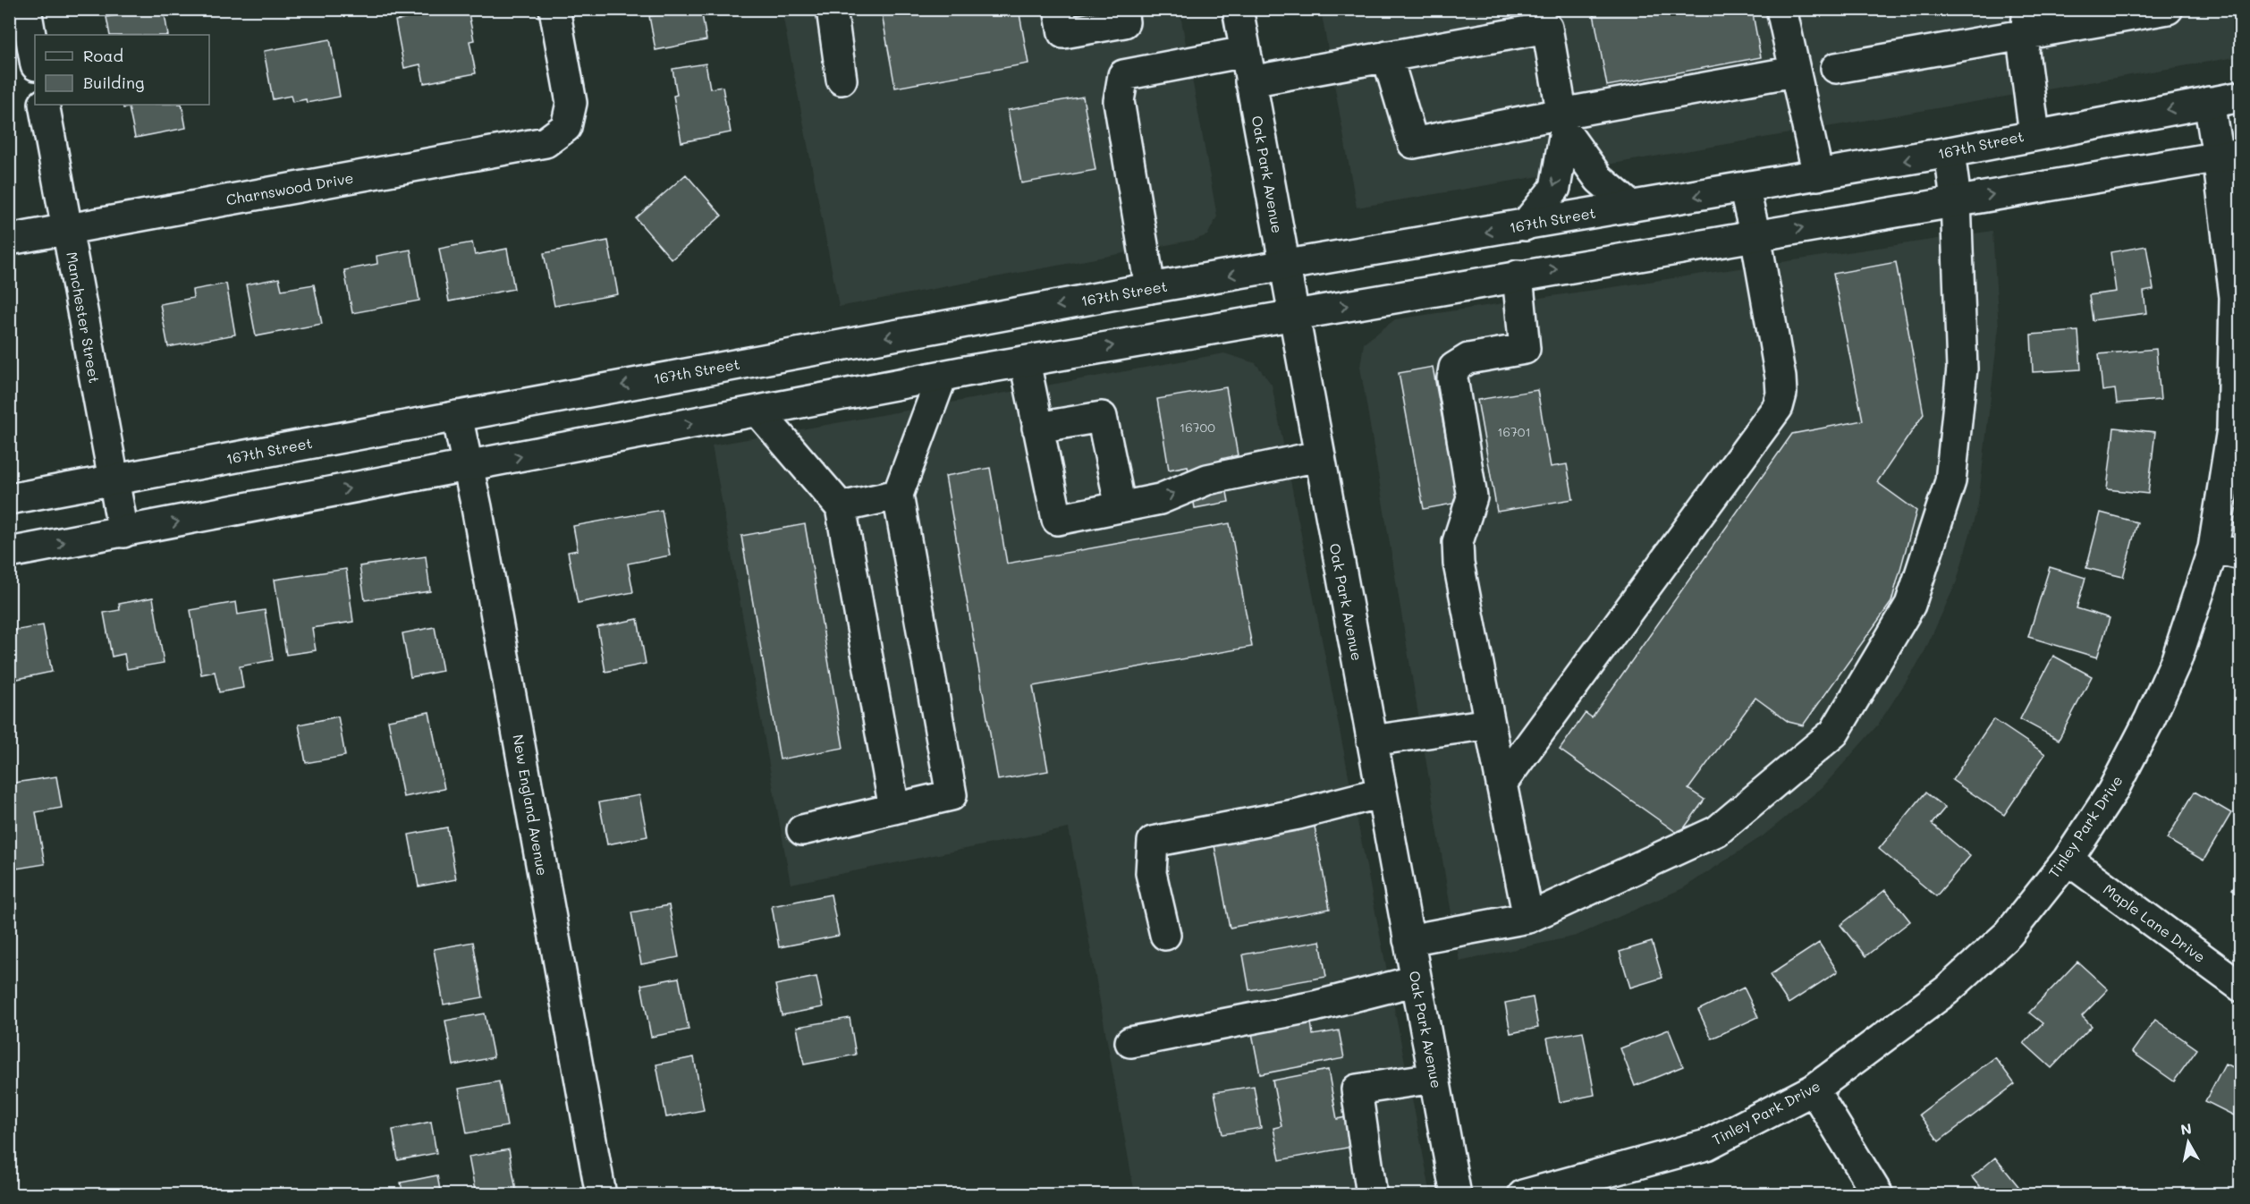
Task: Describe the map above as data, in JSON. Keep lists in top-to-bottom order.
{
  "streets": {
    "street": [
      "167th Street",
      "Oak Park Avenue",
      "Charnswood Drive",
      "Manchester Street",
      "New England Avenue",
      "Tinley Park Drive",
      "Maple Lane Drive"
    ]
  },
  "crossings": [
    ["167th Street", "Oak Park Avenue"],
    ["167th Street", "Manchester Street"],
    ["167th Street", "New England Avenue"],
    ["167th Street", "Tinley Park Drive"],
    ["Charnswood Drive", "Manchester Street"],
    ["Tinley Park Drive", "Maple Lane Drive"]
  ],
  "house_numbers": ["16700", "16701"],
  "legend": ["Road", "Building"],
  "north": "top"
}
